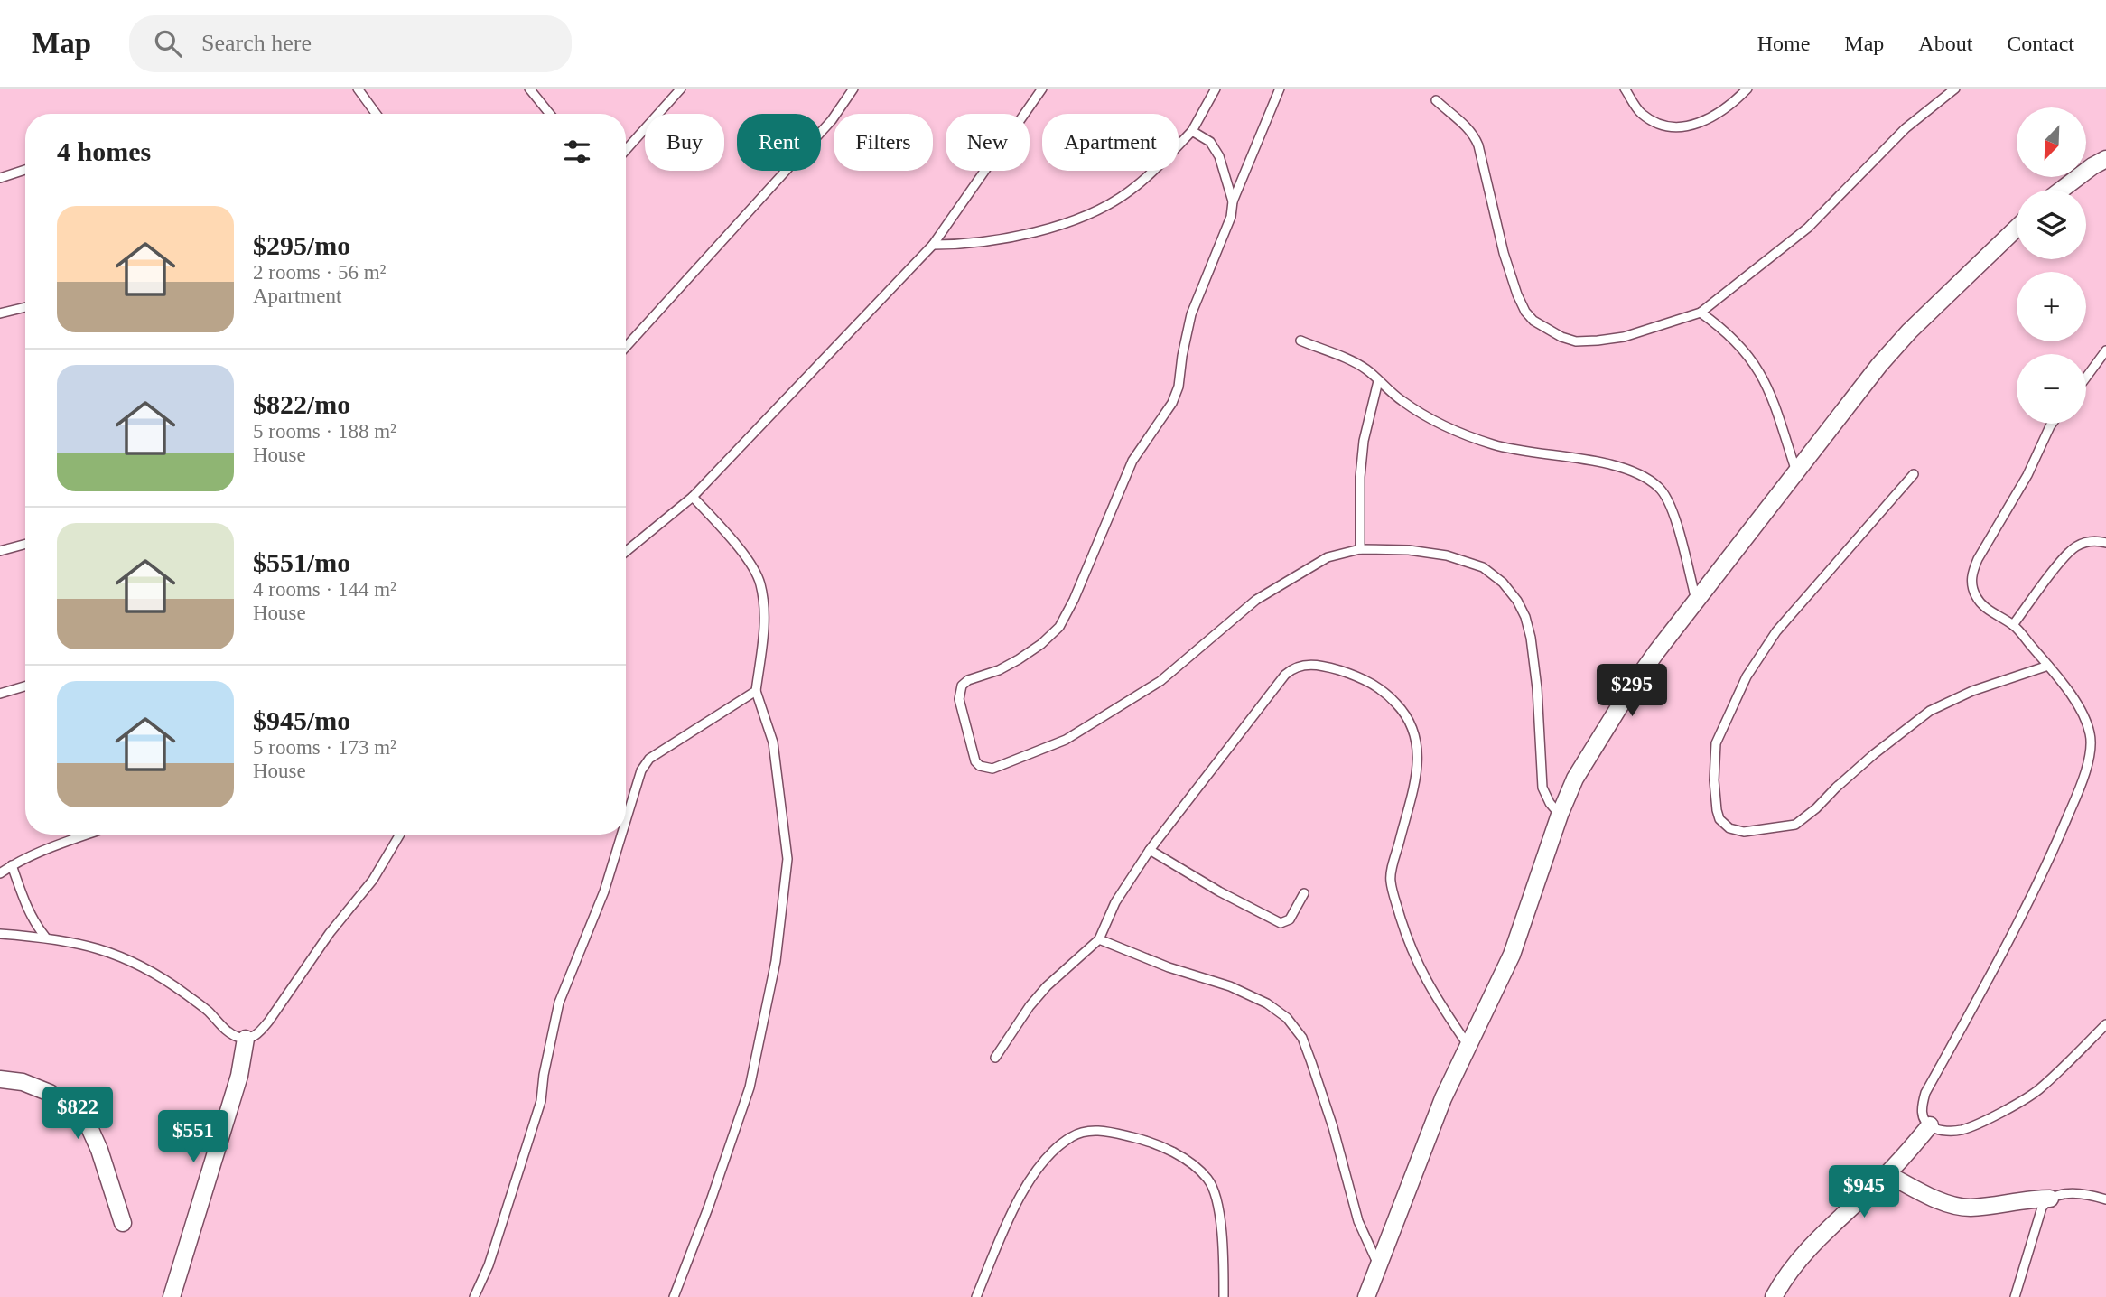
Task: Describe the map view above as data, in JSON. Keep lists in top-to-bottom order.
{
  "north": "bottom left",
  "page": {
    "header": "Map",
    "search": "Search here",
    "nav": [
      "Home",
      "Map",
      "About",
      "Contact"
    ],
    "map_buttons": ["+", "−"],
    "chip": [
      "Buy",
      "Rent",
      "Filters",
      "New",
      "Apartment"
    ],
    "heading": "4 homes",
    "list": [
      {
        "name": "$295/mo",
        "note": "2 rooms · 56 m² · Apartment"
      },
      {
        "name": "$822/mo",
        "note": "5 rooms · 188 m² · House"
      },
      {
        "name": "$551/mo",
        "note": "4 rooms · 144 m² · House"
      },
      {
        "name": "$945/mo",
        "note": "5 rooms · 173 m² · House"
      }
    ],
    "price": [
      "$295",
      "$822",
      "$551",
      "$945"
    ]
  }
}
